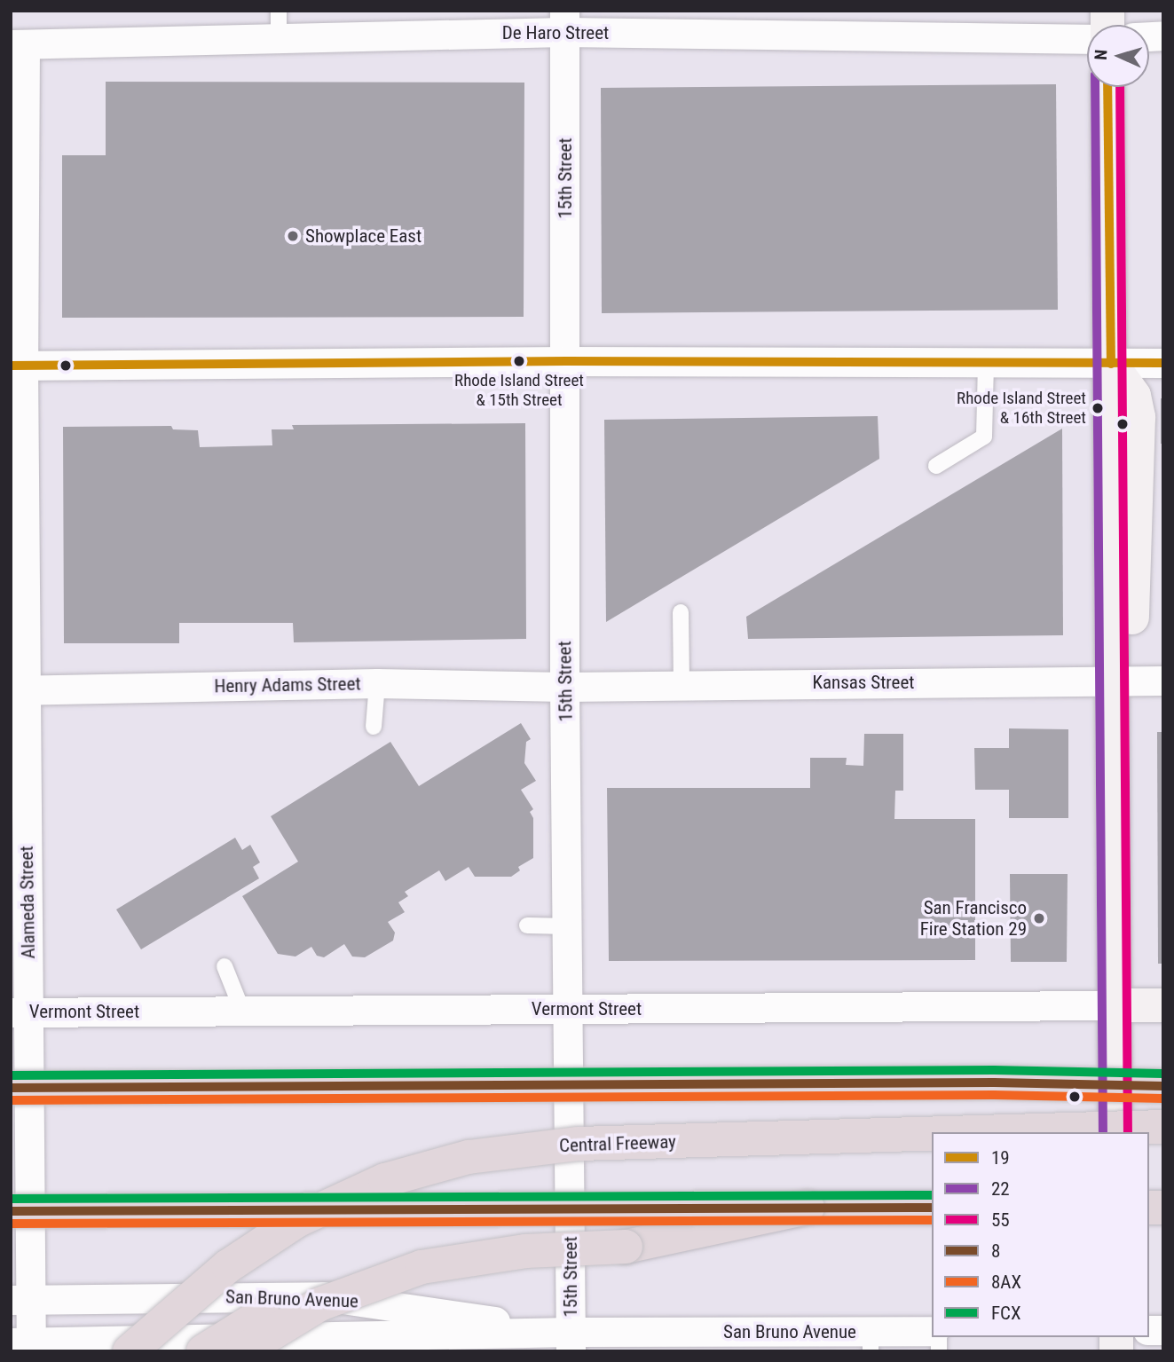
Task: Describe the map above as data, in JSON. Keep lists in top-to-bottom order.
{
  "streets": {
    "highway": ["Central Freeway"],
    "main road": ["Vermont Street"],
    "street": [
      "De Haro Street",
      "15th Street",
      "Kansas Street",
      "Henry Adams Street",
      "Alameda Street",
      "San Bruno Avenue"
    ]
  },
  "crossings": [
    ["De Haro Street", "15th Street"],
    ["De Haro Street", "Alameda Street"],
    ["15th Street", "Kansas Street"],
    ["15th Street", "Henry Adams Street"],
    ["15th Street", "Vermont Street"],
    ["15th Street", "San Bruno Avenue"],
    ["Kansas Street", "Henry Adams Street"],
    ["Henry Adams Street", "Alameda Street"],
    ["Alameda Street", "Vermont Street"],
    ["Alameda Street", "San Bruno Avenue"]
  ],
  "places": [
    "Showplace East",
    "Rhode Island Street & 15th Street",
    "Rhode Island Street & 16th Street",
    "San Francisco Fire Station 29"
  ],
  "lines": [
    "transit line 19",
    "transit line 22",
    "transit line 55",
    "transit line FCX",
    "transit line 8",
    "transit line 8AX"
  ],
  "legend": [
    "19",
    "22",
    "55",
    "8",
    "8AX",
    "FCX"
  ],
  "north": "left"
}
